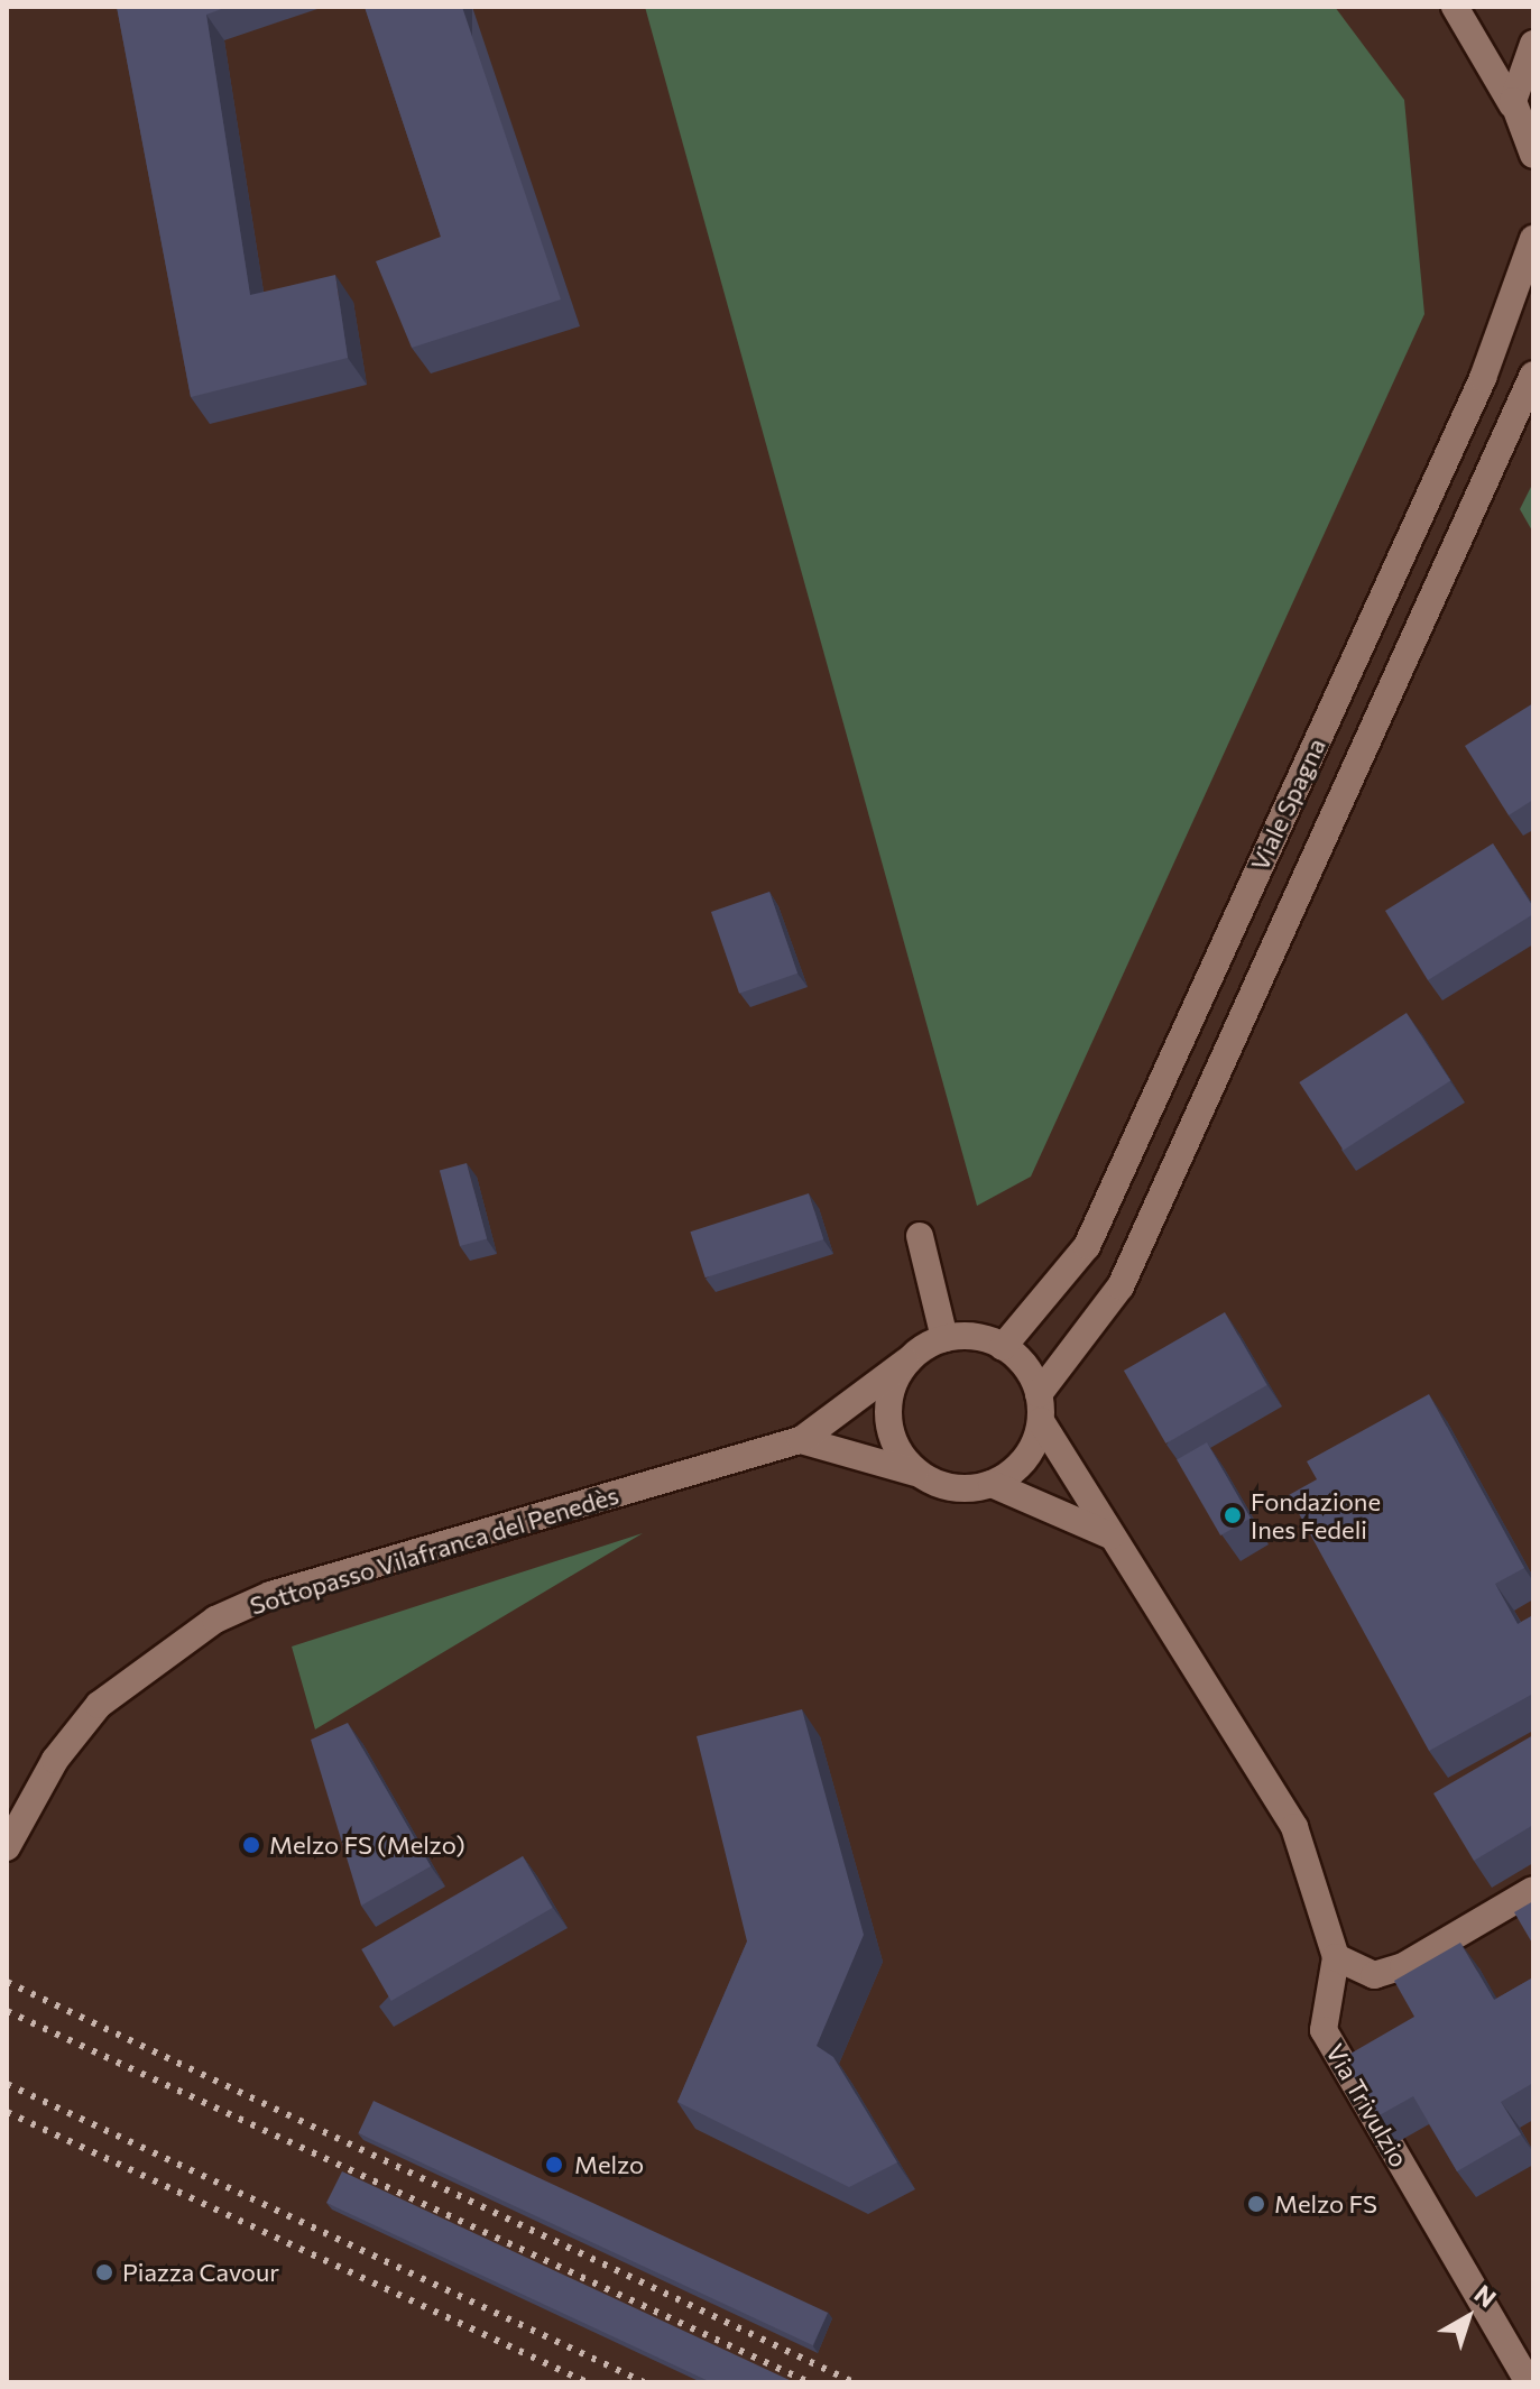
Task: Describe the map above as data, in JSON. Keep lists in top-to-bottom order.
{
  "streets": {
    "street": ["Viale Spagna", "Sottopasso Vilafranca del Penedès", "Via Trivulzio"]
  },
  "crossings": [
    ["Viale Spagna", "Sottopasso Vilafranca del Penedès"],
    ["Viale Spagna", "Via Trivulzio"],
    ["Sottopasso Vilafranca del Penedès", "Via Trivulzio"]
  ],
  "places": [
    "Fondazione Ines Fedeli",
    "Melzo FS (Melzo)",
    "Melzo",
    "Melzo FS",
    "Piazza Cavour"
  ],
  "north": "top right"
}
